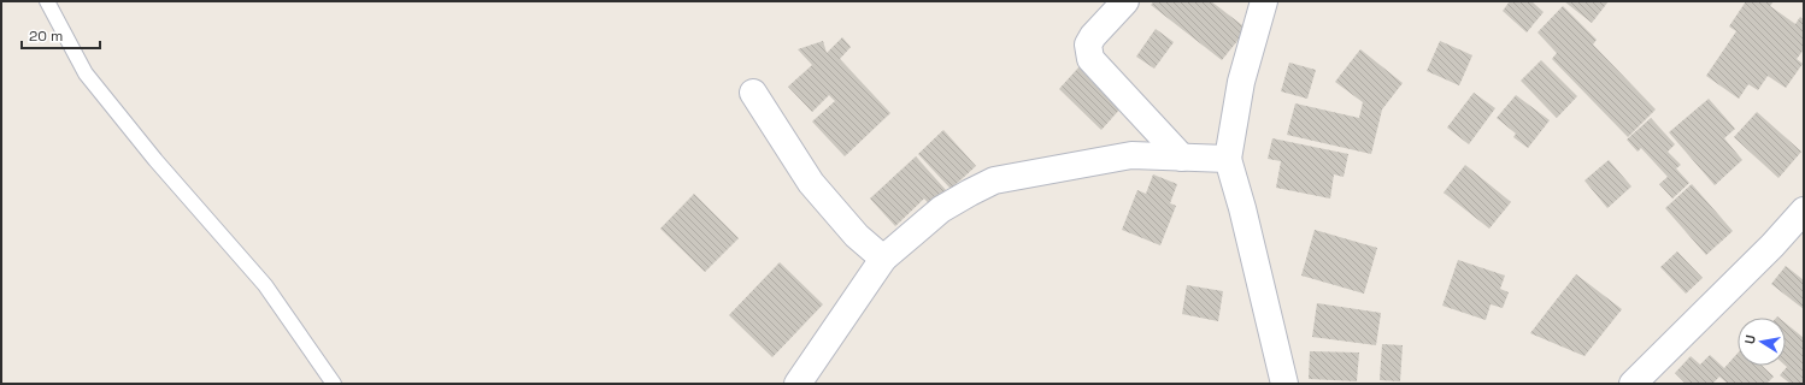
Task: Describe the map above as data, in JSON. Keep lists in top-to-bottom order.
{
  "scale_bar": "20 m",
  "north": "left"
}
